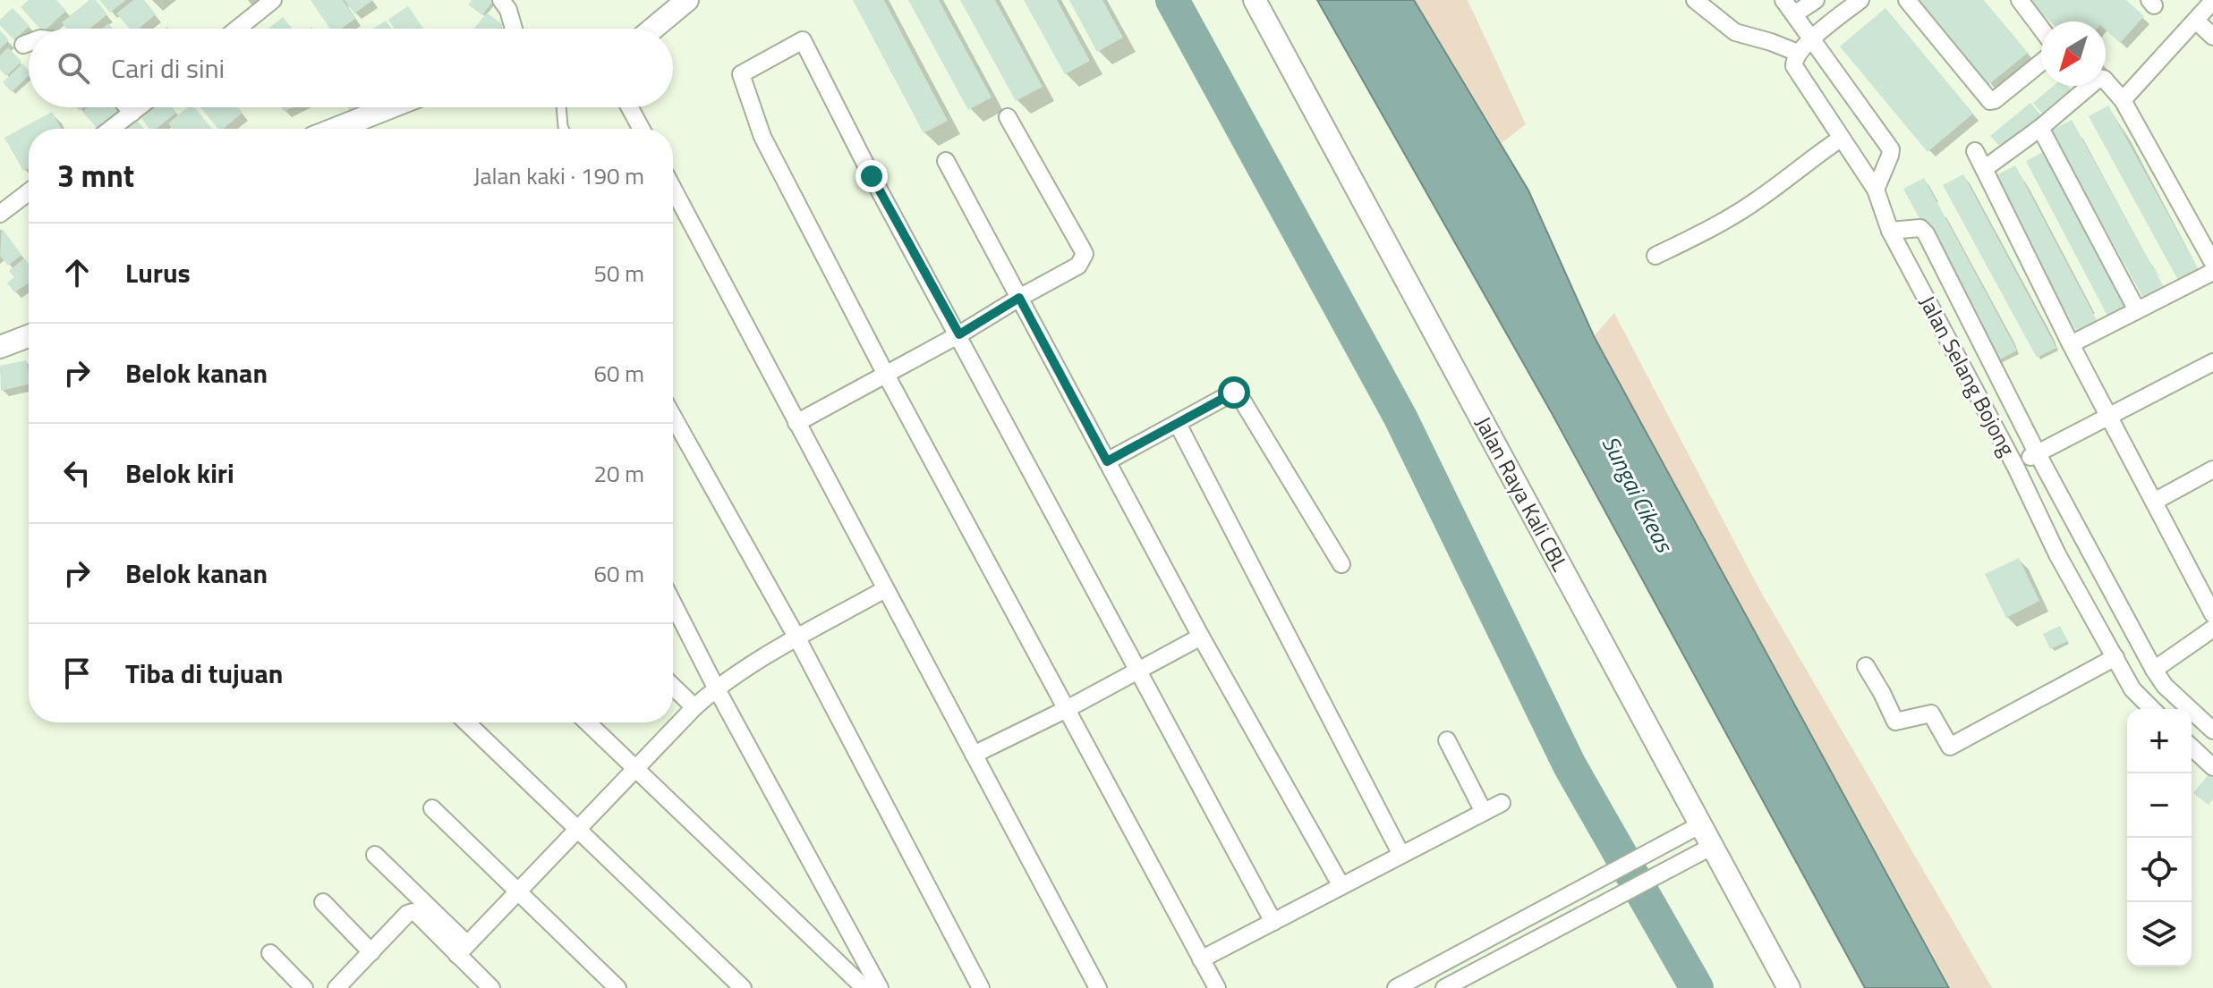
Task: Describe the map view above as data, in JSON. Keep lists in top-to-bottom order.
{
  "streets": {
    "main road": ["Jalan Raya Kali CBL"],
    "street": ["Jalan Selang Bojong"]
  },
  "water": ["Sungai Cikeas"],
  "north": "bottom left",
  "page": {
    "search": "Cari di sini",
    "heading": ["3 mnt", "Jalan kaki · 190 m"],
    "list": [
      ["Lurus", "50 m"],
      ["Belok kanan", "60 m"],
      ["Belok kiri", "20 m"],
      ["Belok kanan", "60 m"],
      "Tiba di tujuan"
    ],
    "map_buttons": ["+", "−"]
  }
}
